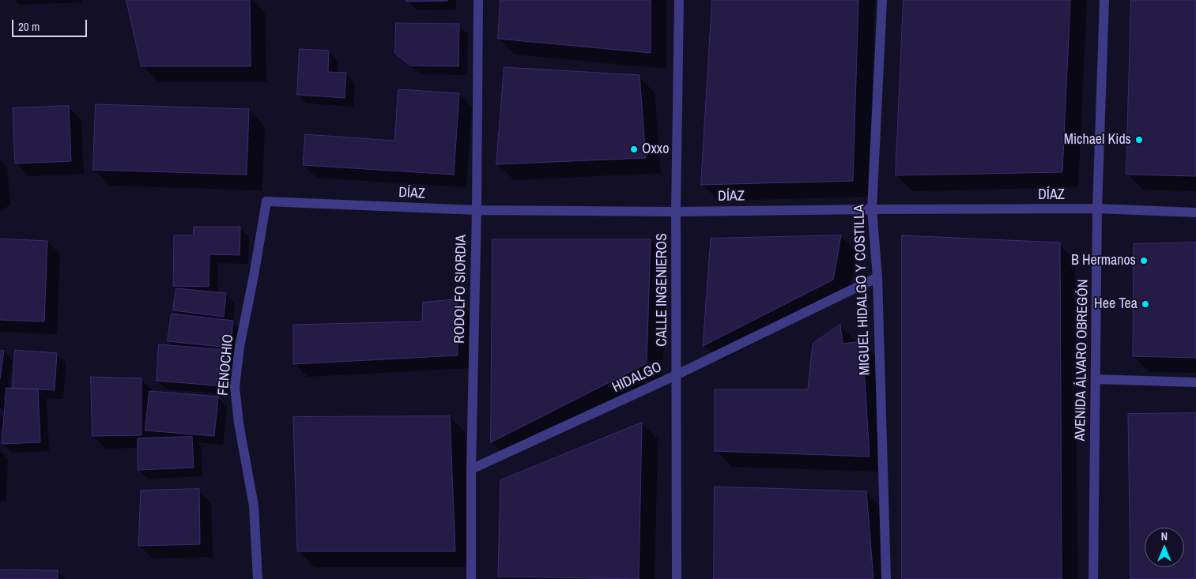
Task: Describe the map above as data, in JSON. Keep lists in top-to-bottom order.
{
  "streets": {
    "street": [
      "DÍAZ",
      "RODOLFO SIORDIA",
      "CALLE INGENIEROS",
      "MIGUEL HIDALGO Y COSTILLA",
      "AVENIDA ÁLVARO OBREGÓN",
      "FENOCHIO",
      "HIDALGO"
    ]
  },
  "crossings": [
    ["DÍAZ", "RODOLFO SIORDIA"],
    ["DÍAZ", "CALLE INGENIEROS"],
    ["DÍAZ", "MIGUEL HIDALGO Y COSTILLA"],
    ["DÍAZ", "AVENIDA ÁLVARO OBREGÓN"],
    ["DÍAZ", "FENOCHIO"],
    ["RODOLFO SIORDIA", "HIDALGO"],
    ["CALLE INGENIEROS", "HIDALGO"],
    ["MIGUEL HIDALGO Y COSTILLA", "HIDALGO"]
  ],
  "places": [
    "Michael Kids",
    "Oxxo",
    "B Hermanos",
    "Hee Tea"
  ],
  "scale_bar": "20 m",
  "north": "top"
}
